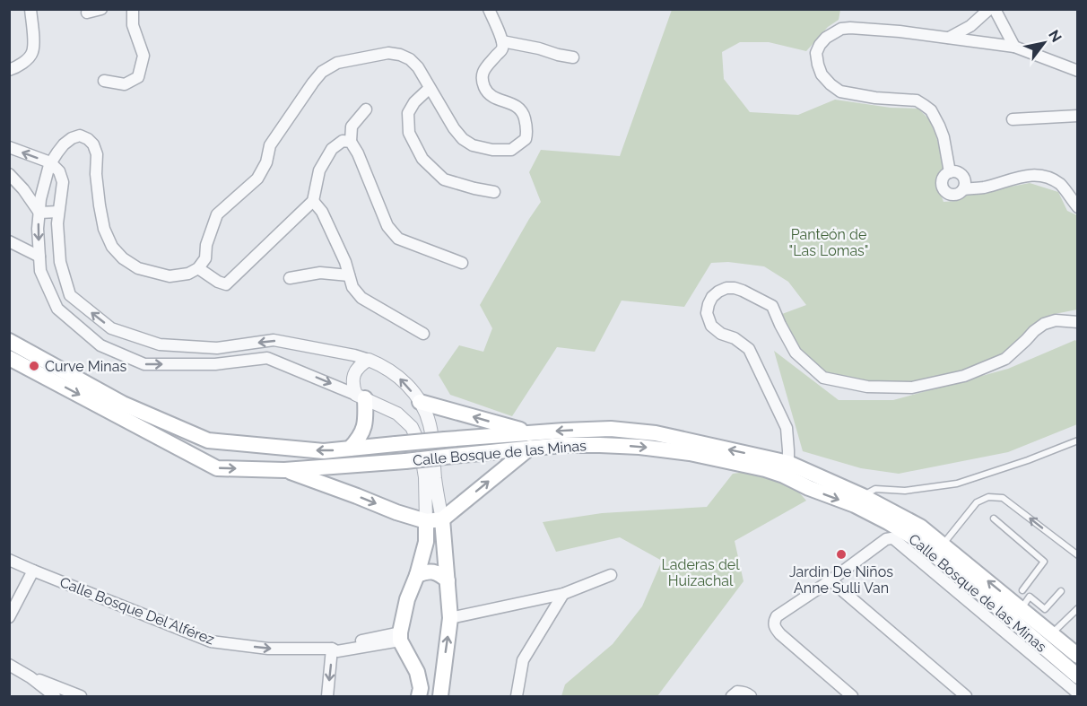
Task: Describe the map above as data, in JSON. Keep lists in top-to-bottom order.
{
  "streets": {
    "main road": ["Calle Bosque de las Minas"],
    "street": ["Calle Bosque Del Alférez"]
  },
  "one_way": ["Calle Bosque Del Alférez"],
  "parks": ["Panteón de \"Las Lomas\"", "Laderas del Huizachal"],
  "places": ["Curve Minas", "Jardin De Niños Anne Sulli Van"],
  "north": "top right"
}
